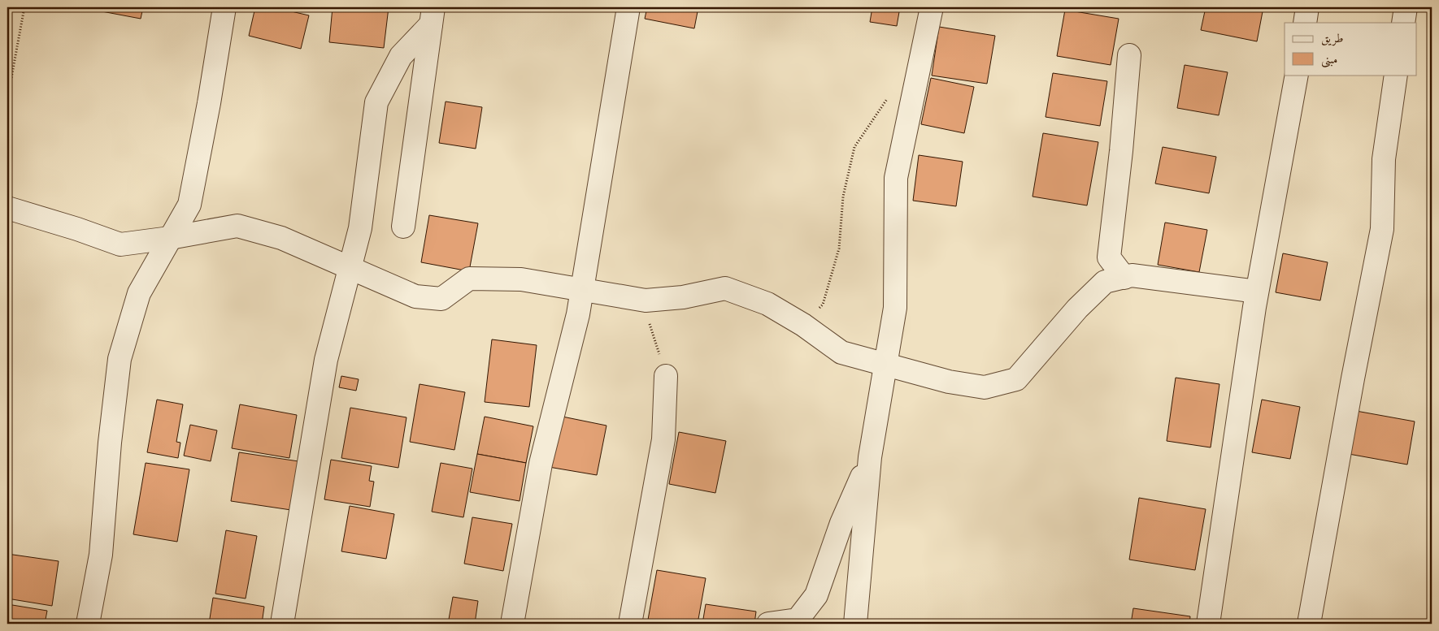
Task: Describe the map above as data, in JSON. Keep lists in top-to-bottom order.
{
  "legend": ["طريق", "مبنى"]
}
